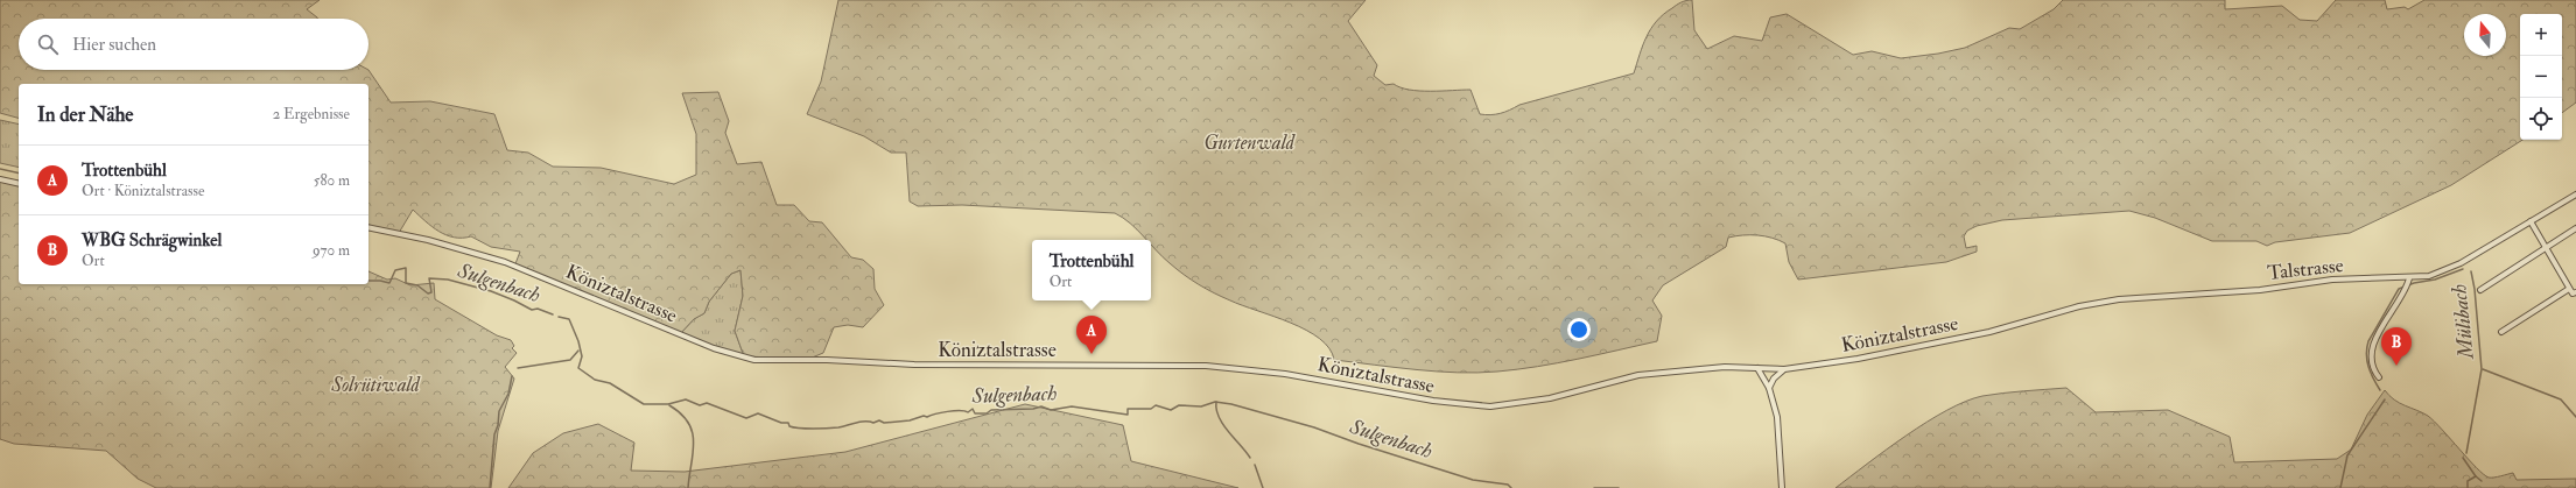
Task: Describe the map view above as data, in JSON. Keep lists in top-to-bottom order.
{
  "streets": {
    "street": ["Talstrasse", "Köniztalstrasse"]
  },
  "crossings": [
    ["Talstrasse", "Köniztalstrasse"]
  ],
  "water": ["Sulgenbach", "Mülibach"],
  "parks": ["Gurtenwald", "Solrütiwald"],
  "north": "top",
  "page": {
    "map_buttons": ["+", "−"],
    "search": "Hier suchen",
    "heading": ["In der Nähe", "2 Ergebnisse"],
    "list": [
      {
        "mark": "A",
        "name": "Trottenbühl",
        "note": "Ort · Köniztalstrasse",
        "value": "580 m"
      },
      {
        "mark": "B",
        "name": "WBG Schrägwinkel",
        "note": "Ort",
        "value": "970 m"
      }
    ],
    "popup": ["Trottenbühl", "Ort"],
    "pins": ["A", "B"]
  }
}
